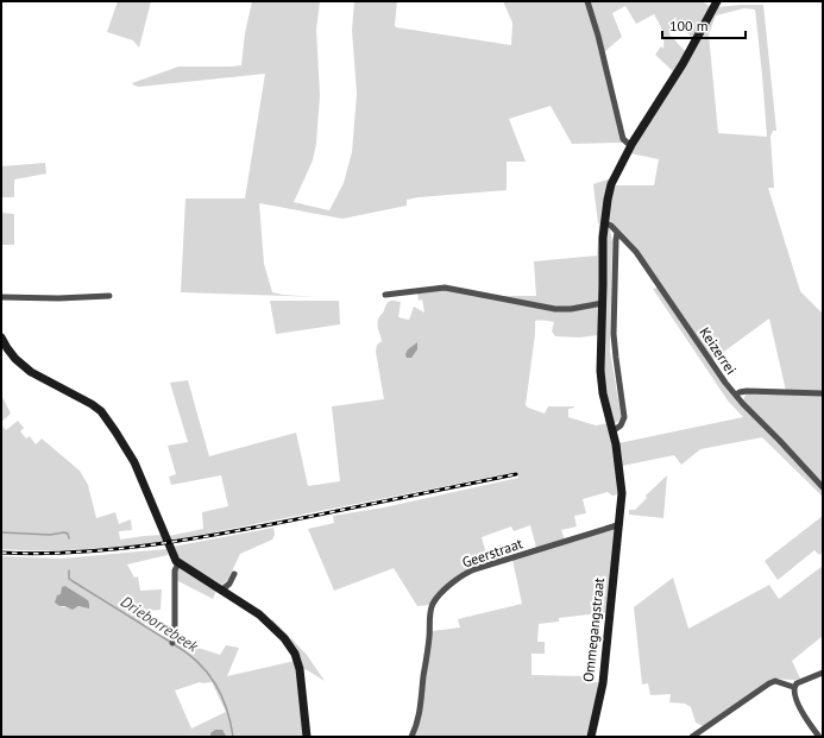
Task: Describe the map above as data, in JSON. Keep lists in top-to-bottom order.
{
  "streets": {
    "main road": ["Ommegangstraat"],
    "street": ["Keizerrei", "Geerstraat"]
  },
  "crossings": [
    ["Keizerrei", "Ommegangstraat"],
    ["Geerstraat", "Ommegangstraat"]
  ],
  "water": ["Drieborrebeek"],
  "scale_bar": "100 m"
}
